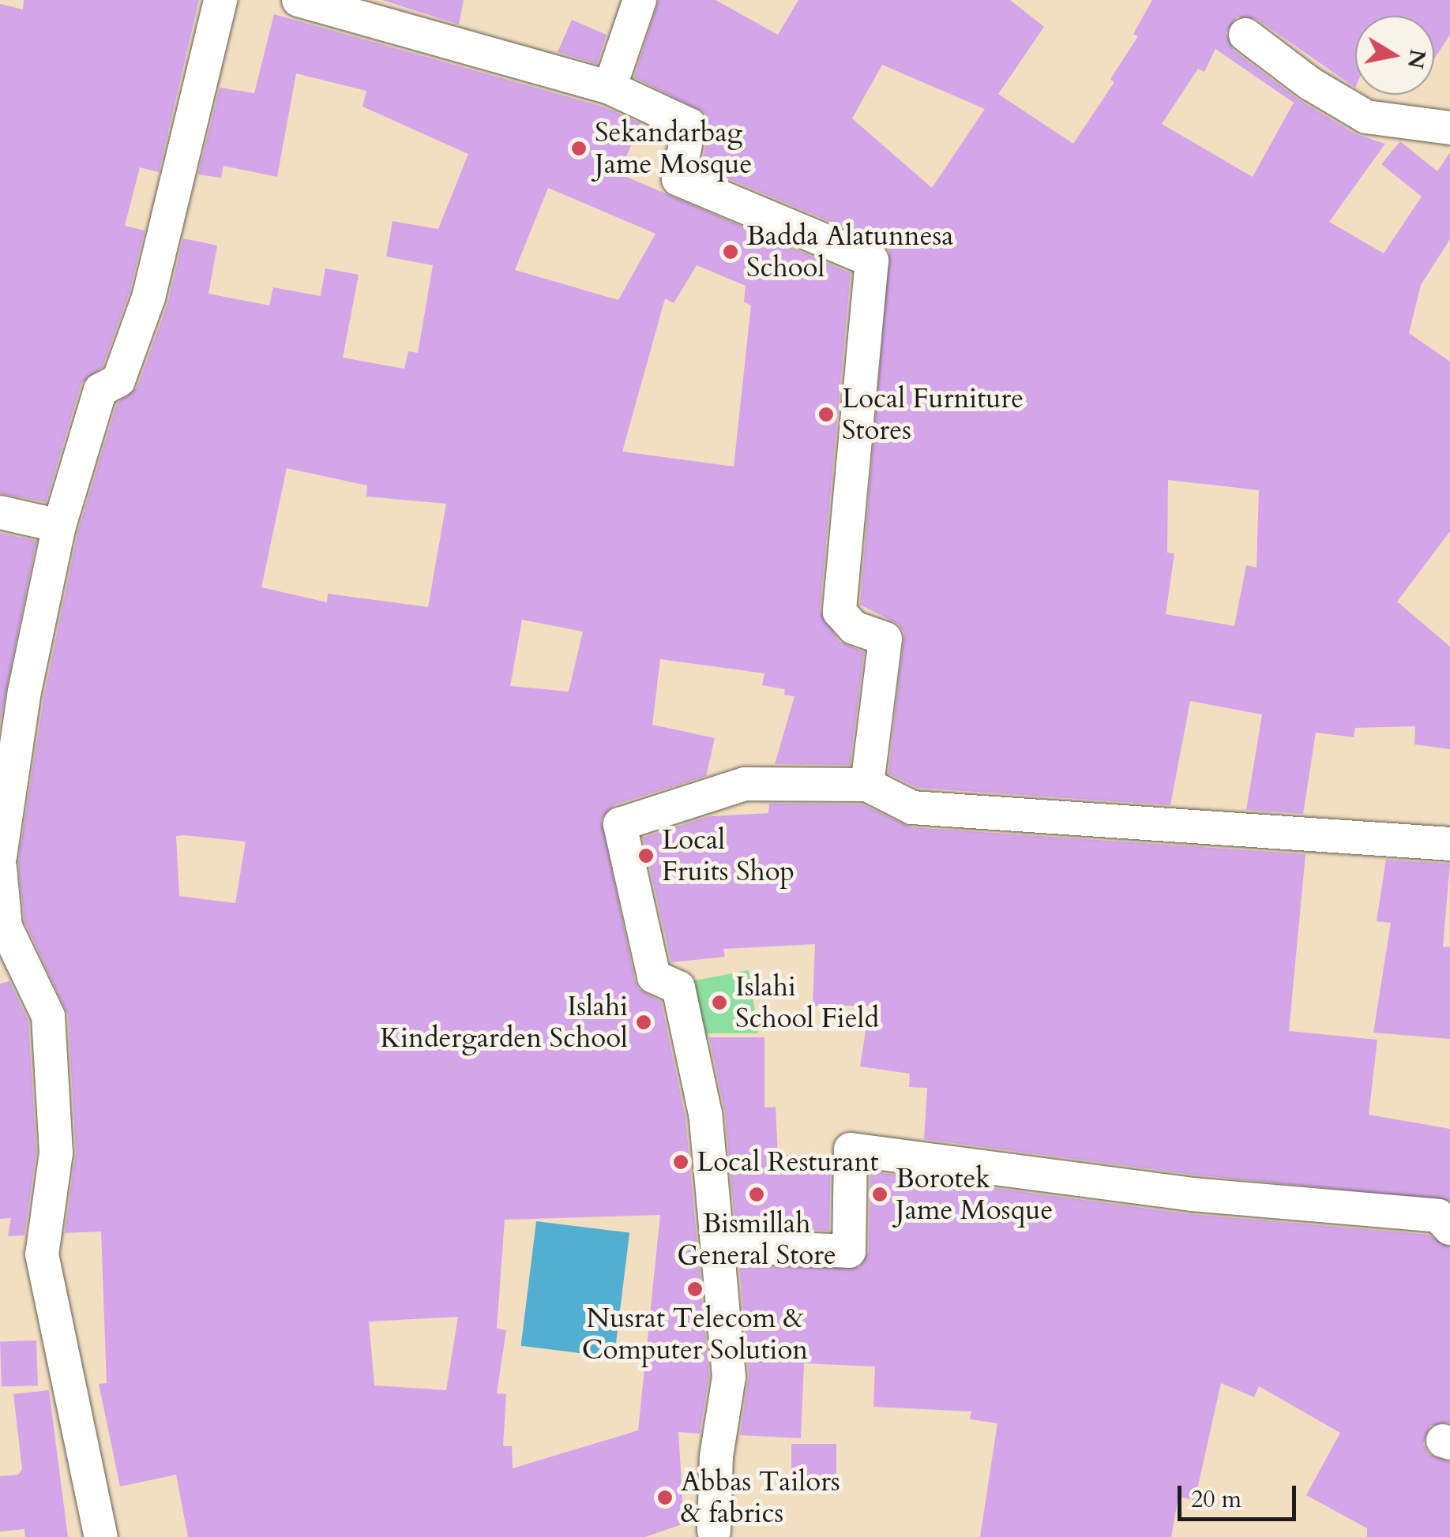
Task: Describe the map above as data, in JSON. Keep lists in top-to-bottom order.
{
  "places": [
    "Sekandarbag Jame Mosque",
    "Badda Alatunnesa School",
    "Local Furniture Stores",
    "Local Fruits Shop",
    "Islahi School Field",
    "Islahi Kindergarden School",
    "Local Resturant",
    "Bismillah General Store",
    "Borotek Jame Mosque",
    "Nusrat Telecom & Computer Solution",
    "Abbas Tailors & fabrics"
  ],
  "scale_bar": "20 m",
  "north": "right"
}
